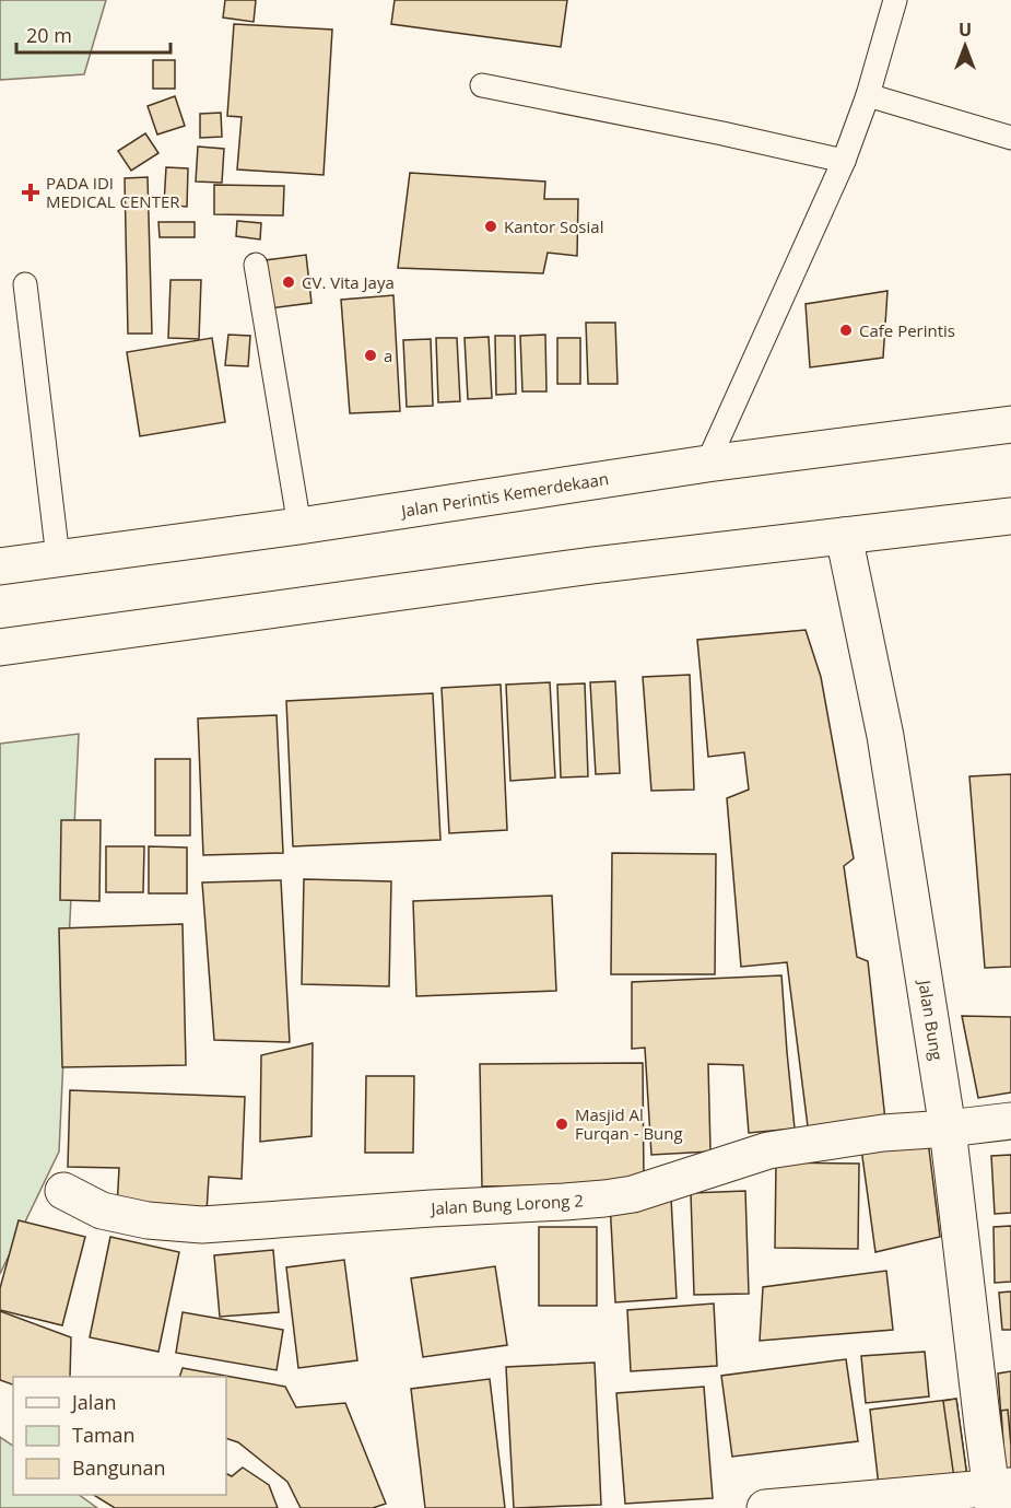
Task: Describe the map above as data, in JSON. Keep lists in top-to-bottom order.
{
  "streets": {
    "main road": ["Jalan Perintis Kemerdekaan", "Jalan Bung", "Jalan Bung Lorong 2"]
  },
  "crossings": [
    ["Jalan Bung", "Jalan Bung Lorong 2"]
  ],
  "places": {
    "health": ["PADA IDI MEDICAL CENTER"],
    "other": [
      "Kantor Sosial",
      "CV. Vita Jaya",
      "Cafe Perintis",
      "a",
      "Masjid Al Furqan - Bung"
    ]
  },
  "legend": ["Jalan", "Taman", "Bangunan"],
  "scale_bar": "20 m",
  "north": "top"
}
